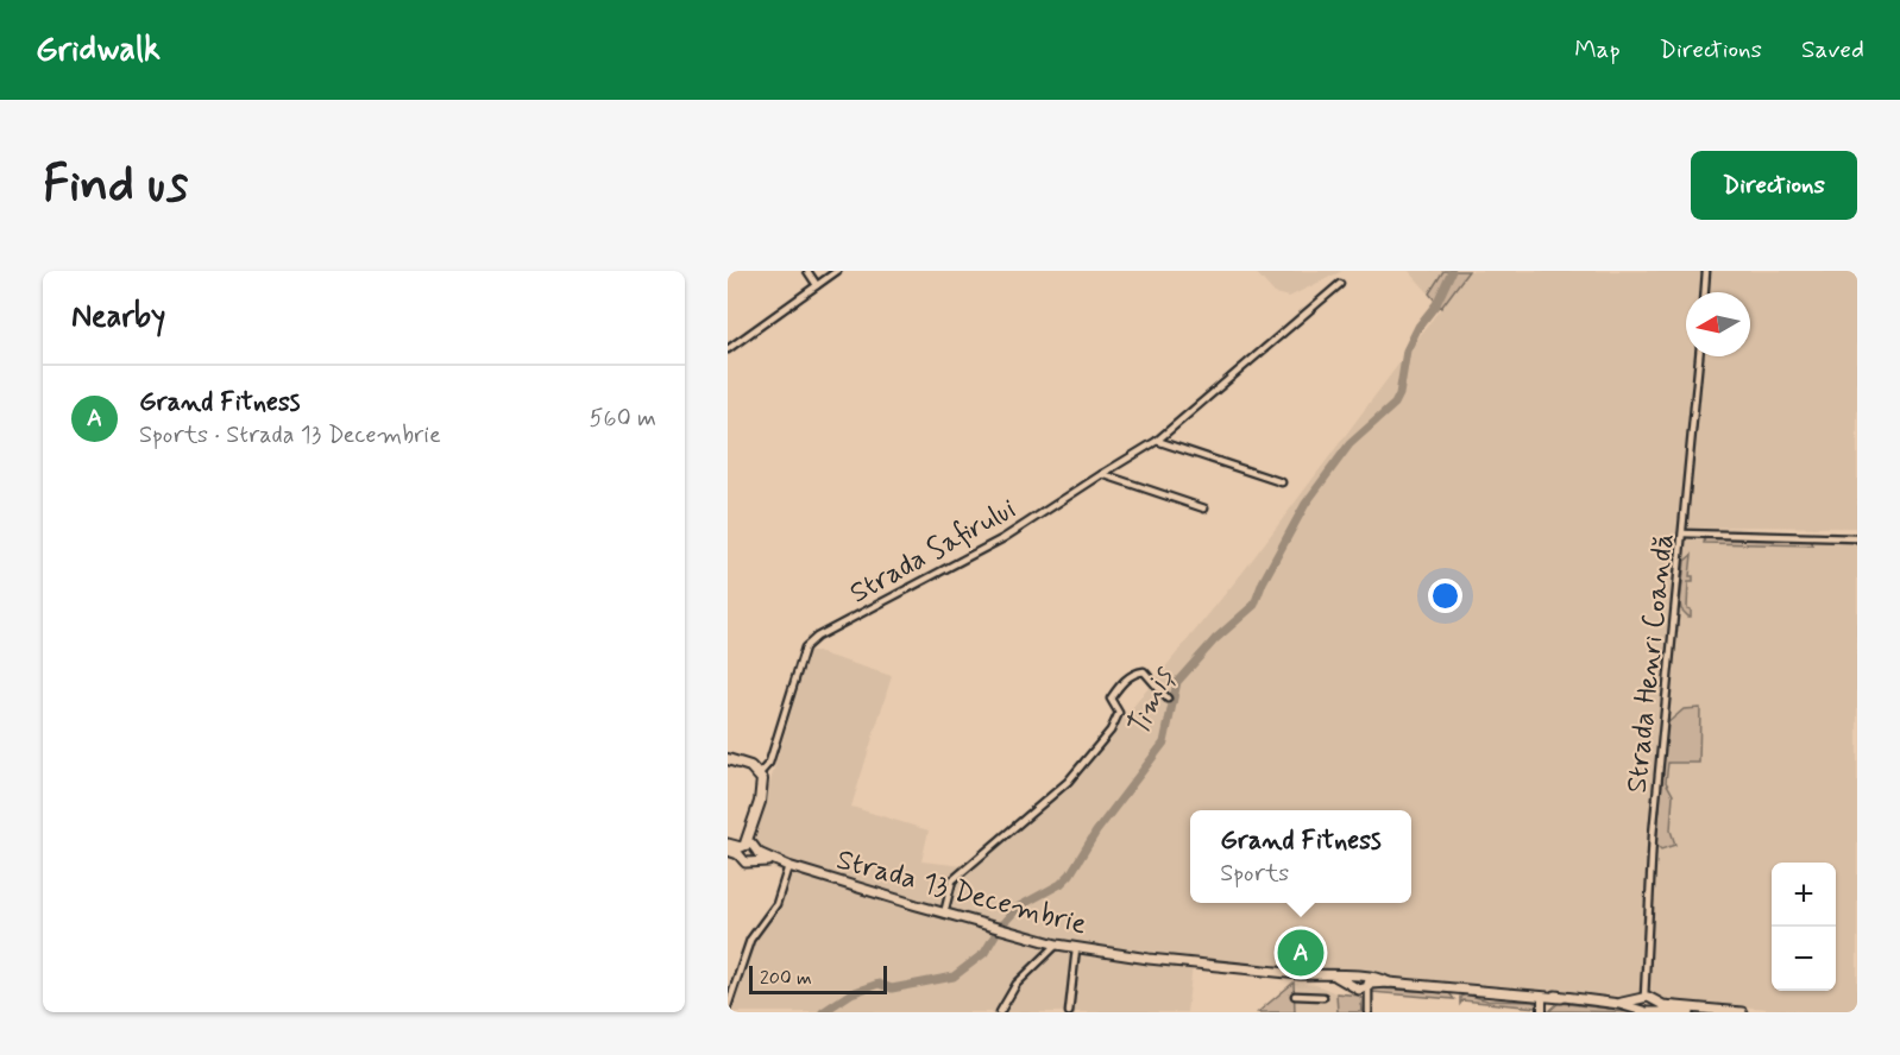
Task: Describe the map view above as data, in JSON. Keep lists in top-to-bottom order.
{
  "streets": {
    "main road": ["Strada 13 Decembrie"],
    "street": ["Strada Safirului", "Strada Henri Coandă"]
  },
  "crossings": [
    ["Strada Henri Coandă", "Strada 13 Decembrie"]
  ],
  "water": ["Timiș"],
  "scale_bar": "200 m",
  "north": "left",
  "page": {
    "header": "Gridwalk",
    "nav": ["Map", "Directions", "Saved"],
    "buttons": "Directions",
    "title": "Find us",
    "heading": "Nearby",
    "list": [
      {
        "mark": "A",
        "name": "Grand Fitness",
        "note": "Sports · Strada 13 Decembrie",
        "value": "560 m"
      }
    ],
    "popup": ["Grand Fitness", "Sports"],
    "map_buttons": ["+", "−"],
    "pins": "A",
    "scale": "200 m"
  }
}
